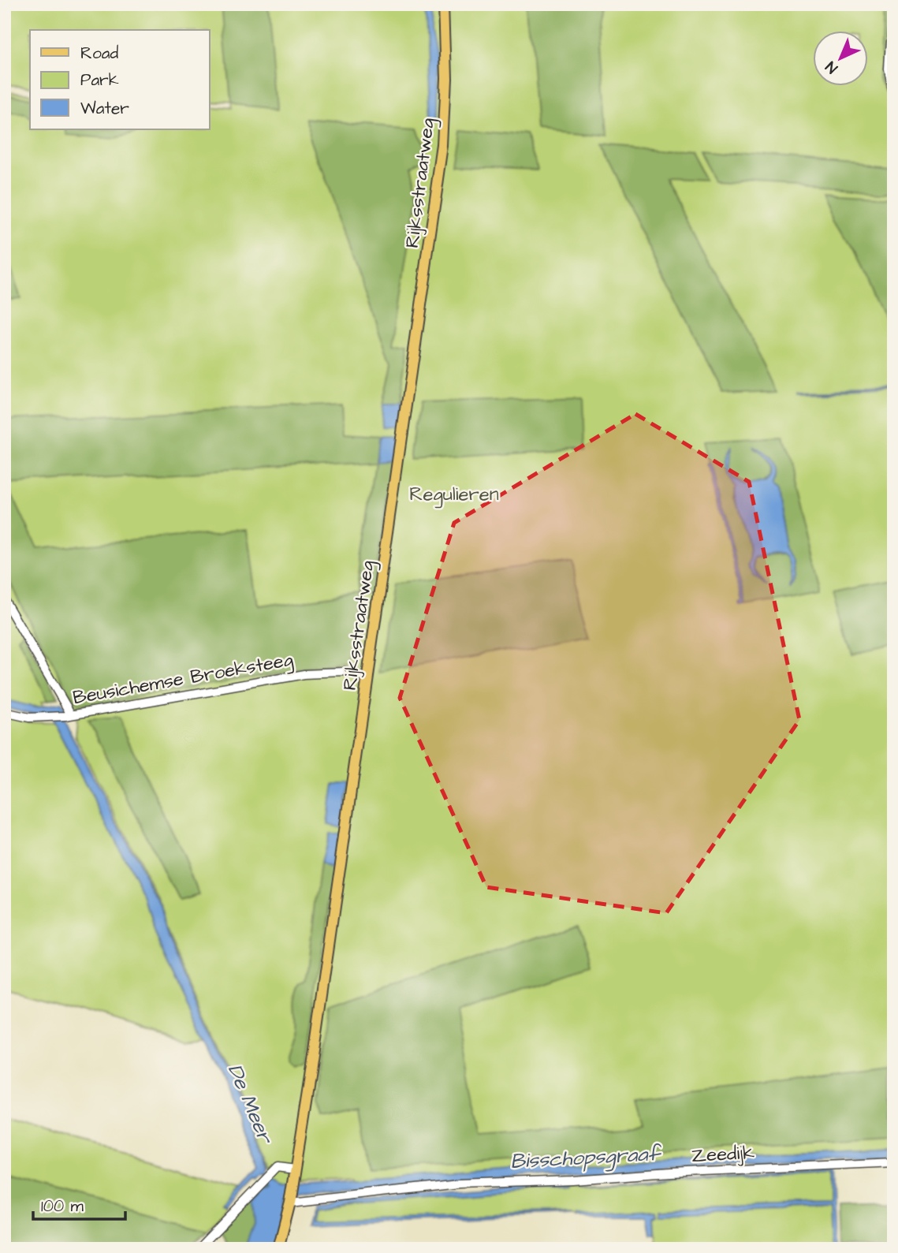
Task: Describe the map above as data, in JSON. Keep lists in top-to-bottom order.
{
  "streets": {
    "main road": ["Rijksstraatweg"],
    "street": ["Beusichemse Broeksteeg", "Zeedijk"]
  },
  "crossings": [
    ["Rijksstraatweg", "Beusichemse Broeksteeg"],
    ["Rijksstraatweg", "Zeedijk"]
  ],
  "water": ["De Meer", "Bisschopsgraaf"],
  "parks": ["Regulieren"],
  "legend": ["Road", "Park", "Water"],
  "scale_bar": "100 m",
  "north": "bottom left"
}
